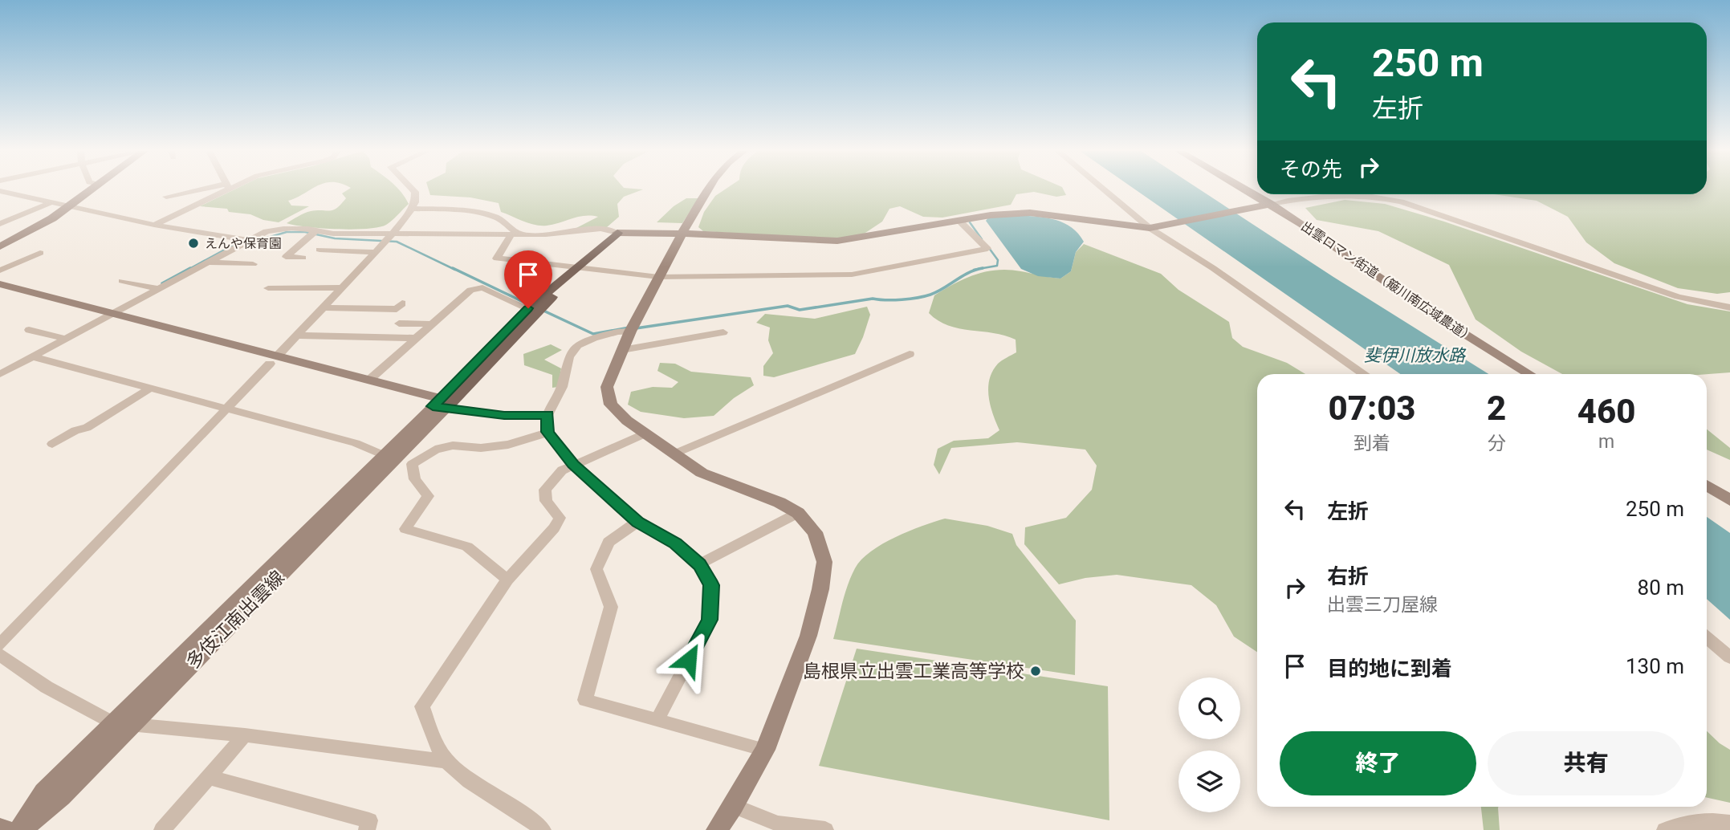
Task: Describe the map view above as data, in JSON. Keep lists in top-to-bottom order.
{
  "streets": {
    "street": ["出雲ロマン街道（簸川南広域農道）", "多伎江南出雲線"]
  },
  "water": ["斐伊川放水路"],
  "places": ["えんや保育園", "島根県立出雲工業高等学校"],
  "page": {
    "turn": ["250 m", "左折"],
    "then": "その先",
    "eta": [
      "07:03",
      "到着",
      "2",
      "分",
      "460",
      "m"
    ],
    "list": [
      {
        "name": "左折",
        "value": "250 m"
      },
      {
        "name": "右折",
        "note": "出雲三刀屋線",
        "value": "80 m"
      },
      {
        "name": "目的地に到着",
        "value": "130 m"
      }
    ],
    "buttons": ["終了", "共有"]
  }
}
